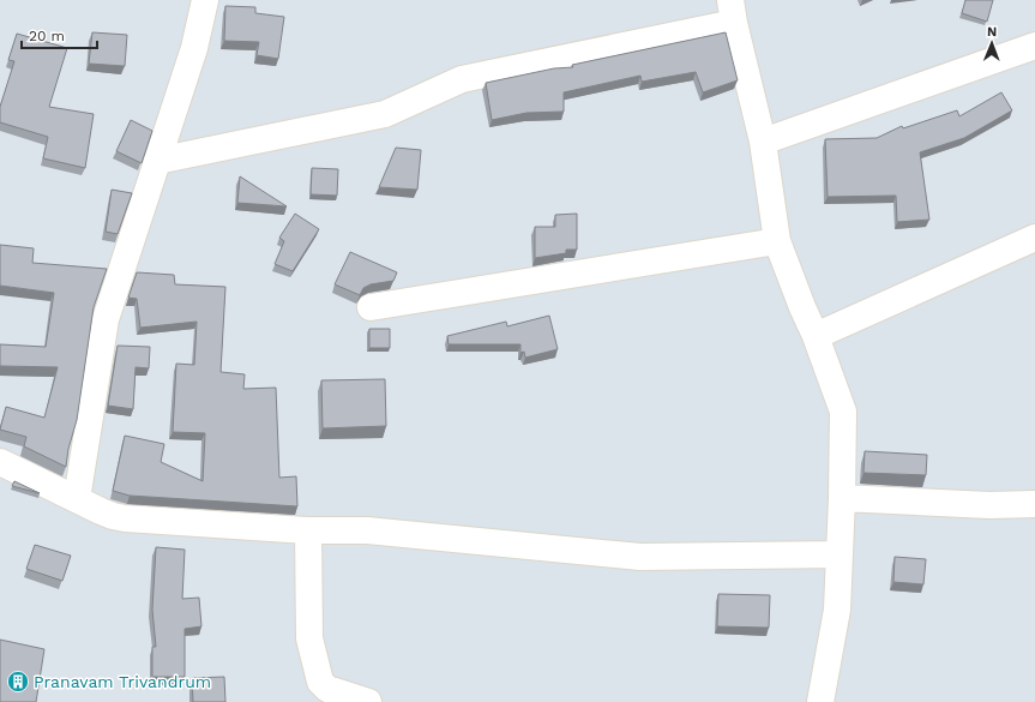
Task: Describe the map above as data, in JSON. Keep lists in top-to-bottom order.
{
  "places": {
    "building": ["Pranavam Trivandrum"]
  },
  "scale_bar": "20 m",
  "north": "top"
}
